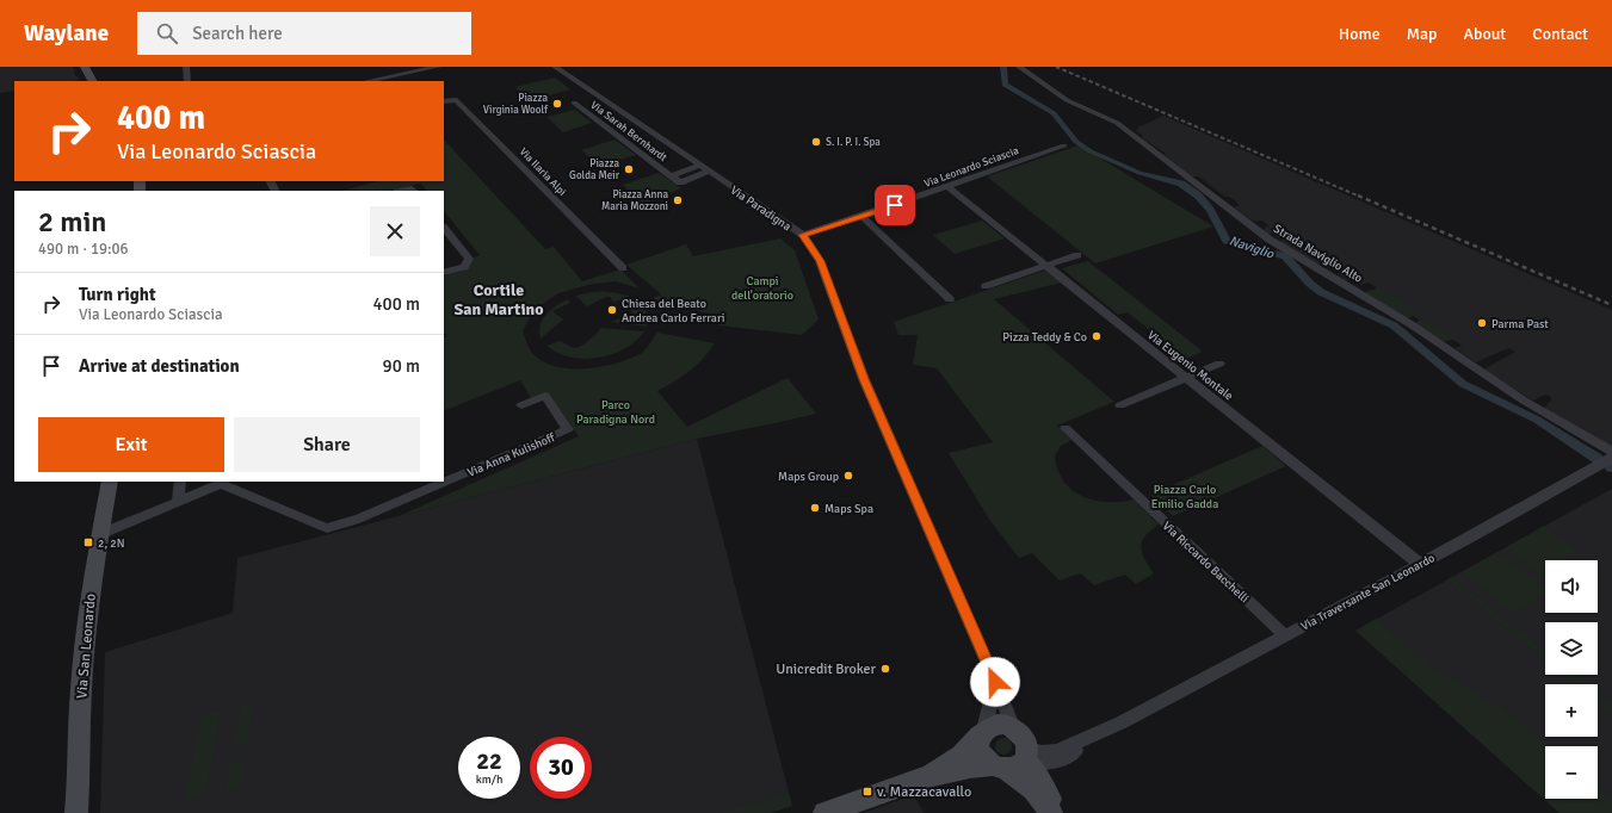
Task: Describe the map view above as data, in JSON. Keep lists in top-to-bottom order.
{
  "streets": {
    "main road": ["Via Paradigna", "Via San Leonardo"],
    "street": [
      "Via Sarah Bernhardt",
      "Via Leonardo Sciascia",
      "Via Ilaria Alpi",
      "Strada Naviglio Alto",
      "Via Eugenio Montale",
      "Via Anna Kulishoff",
      "Via Riccardo Bacchelli",
      "Via Traversante San Leonardo"
    ]
  },
  "crossings": [
    ["Via Sarah Bernhardt", "Via Paradigna"],
    ["Via Leonardo Sciascia", "Via Paradigna"],
    ["Via Leonardo Sciascia", "Via Eugenio Montale"],
    ["Via Paradigna", "Via Traversante San Leonardo"],
    ["Strada Naviglio Alto", "Via Traversante San Leonardo"],
    ["Via Eugenio Montale", "Via Traversante San Leonardo"],
    ["Via Anna Kulishoff", "Via San Leonardo"],
    ["Via Riccardo Bacchelli", "Via Traversante San Leonardo"]
  ],
  "districts": ["Cortile San Martino"],
  "water": ["Naviglio"],
  "parks": ["Campi dell'oratorio", "Parco Paradigna Nord", "Piazza Carlo Emilio Gadda"],
  "places": {
    "other": [
      "Piazza Virginia Woolf",
      "S. I. P. I. Spa",
      "Piazza Golda Meir",
      "Piazza Anna Maria Mozzoni",
      "Chiesa del Beato Andrea Carlo Ferrari",
      "Parma Past",
      "Pizza Teddy & Co",
      "Maps Group",
      "Maps Spa",
      "Unicredit Broker"
    ],
    "transit": ["2, 2N", "v. Mazzacavallo"]
  },
  "page": {
    "header": "Waylane",
    "search": "Search here",
    "nav": [
      "Home",
      "Map",
      "About",
      "Contact"
    ],
    "turn": ["400 m", "Via Leonardo Sciascia"],
    "heading": ["2 min", "490 m · 19:06"],
    "list": [
      {
        "name": "Turn right",
        "note": "Via Leonardo Sciascia",
        "value": "400 m"
      },
      {
        "name": "Arrive at destination",
        "value": "90 m"
      }
    ],
    "buttons": ["Exit", "Share"],
    "map_buttons": ["+", "−"],
    "speed": "22 km/h",
    "limit": "30"
  }
}
